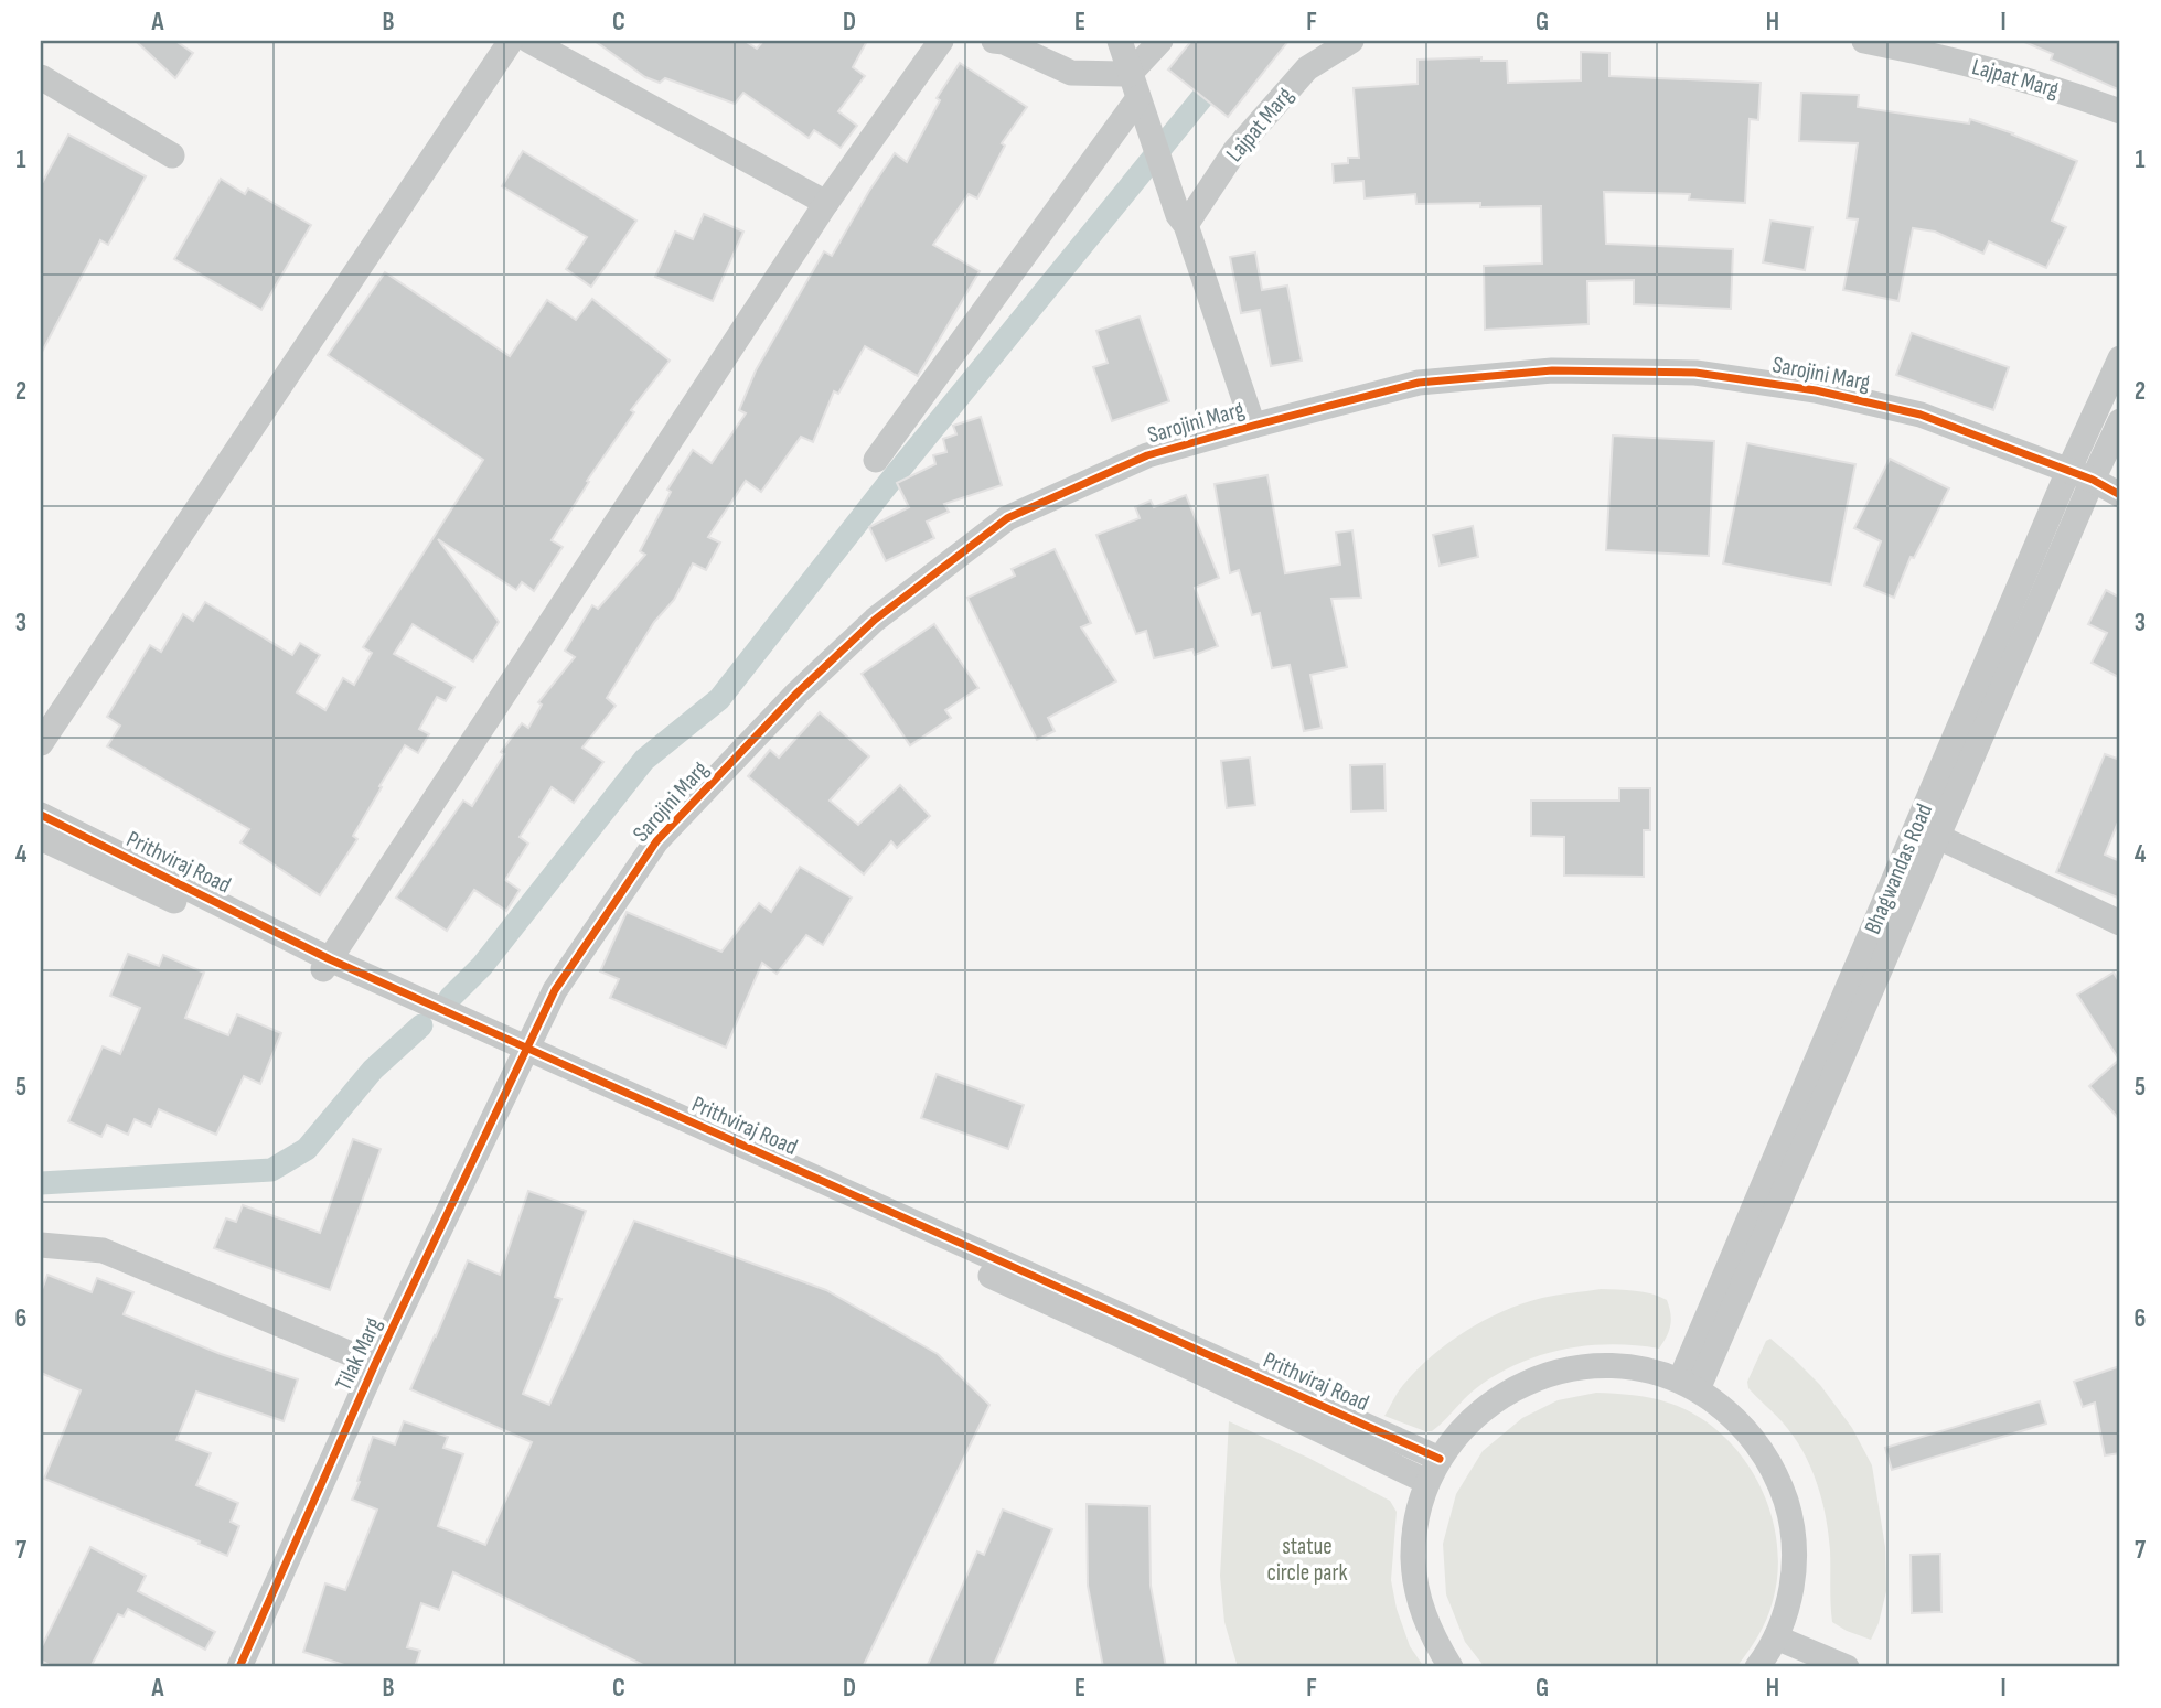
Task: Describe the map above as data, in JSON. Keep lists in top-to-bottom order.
{
  "streets": {
    "street": [
      "Lajpat Marg",
      "Sarojini Marg",
      "Prithviraj Road",
      "Bhagwandas Road",
      "Tilak Marg"
    ]
  },
  "crossings": [
    ["Sarojini Marg", "Prithviraj Road"],
    ["Sarojini Marg", "Bhagwandas Road"],
    ["Sarojini Marg", "Tilak Marg"],
    ["Prithviraj Road", "Tilak Marg"]
  ],
  "parks": ["statue circle park"],
  "grid": {
    "columns": [
      "A",
      "B",
      "C",
      "D",
      "E",
      "F",
      "G",
      "H",
      "I"
    ],
    "rows": [
      "1",
      "2",
      "3",
      "4",
      "5",
      "6",
      "7"
    ]
  }
}
